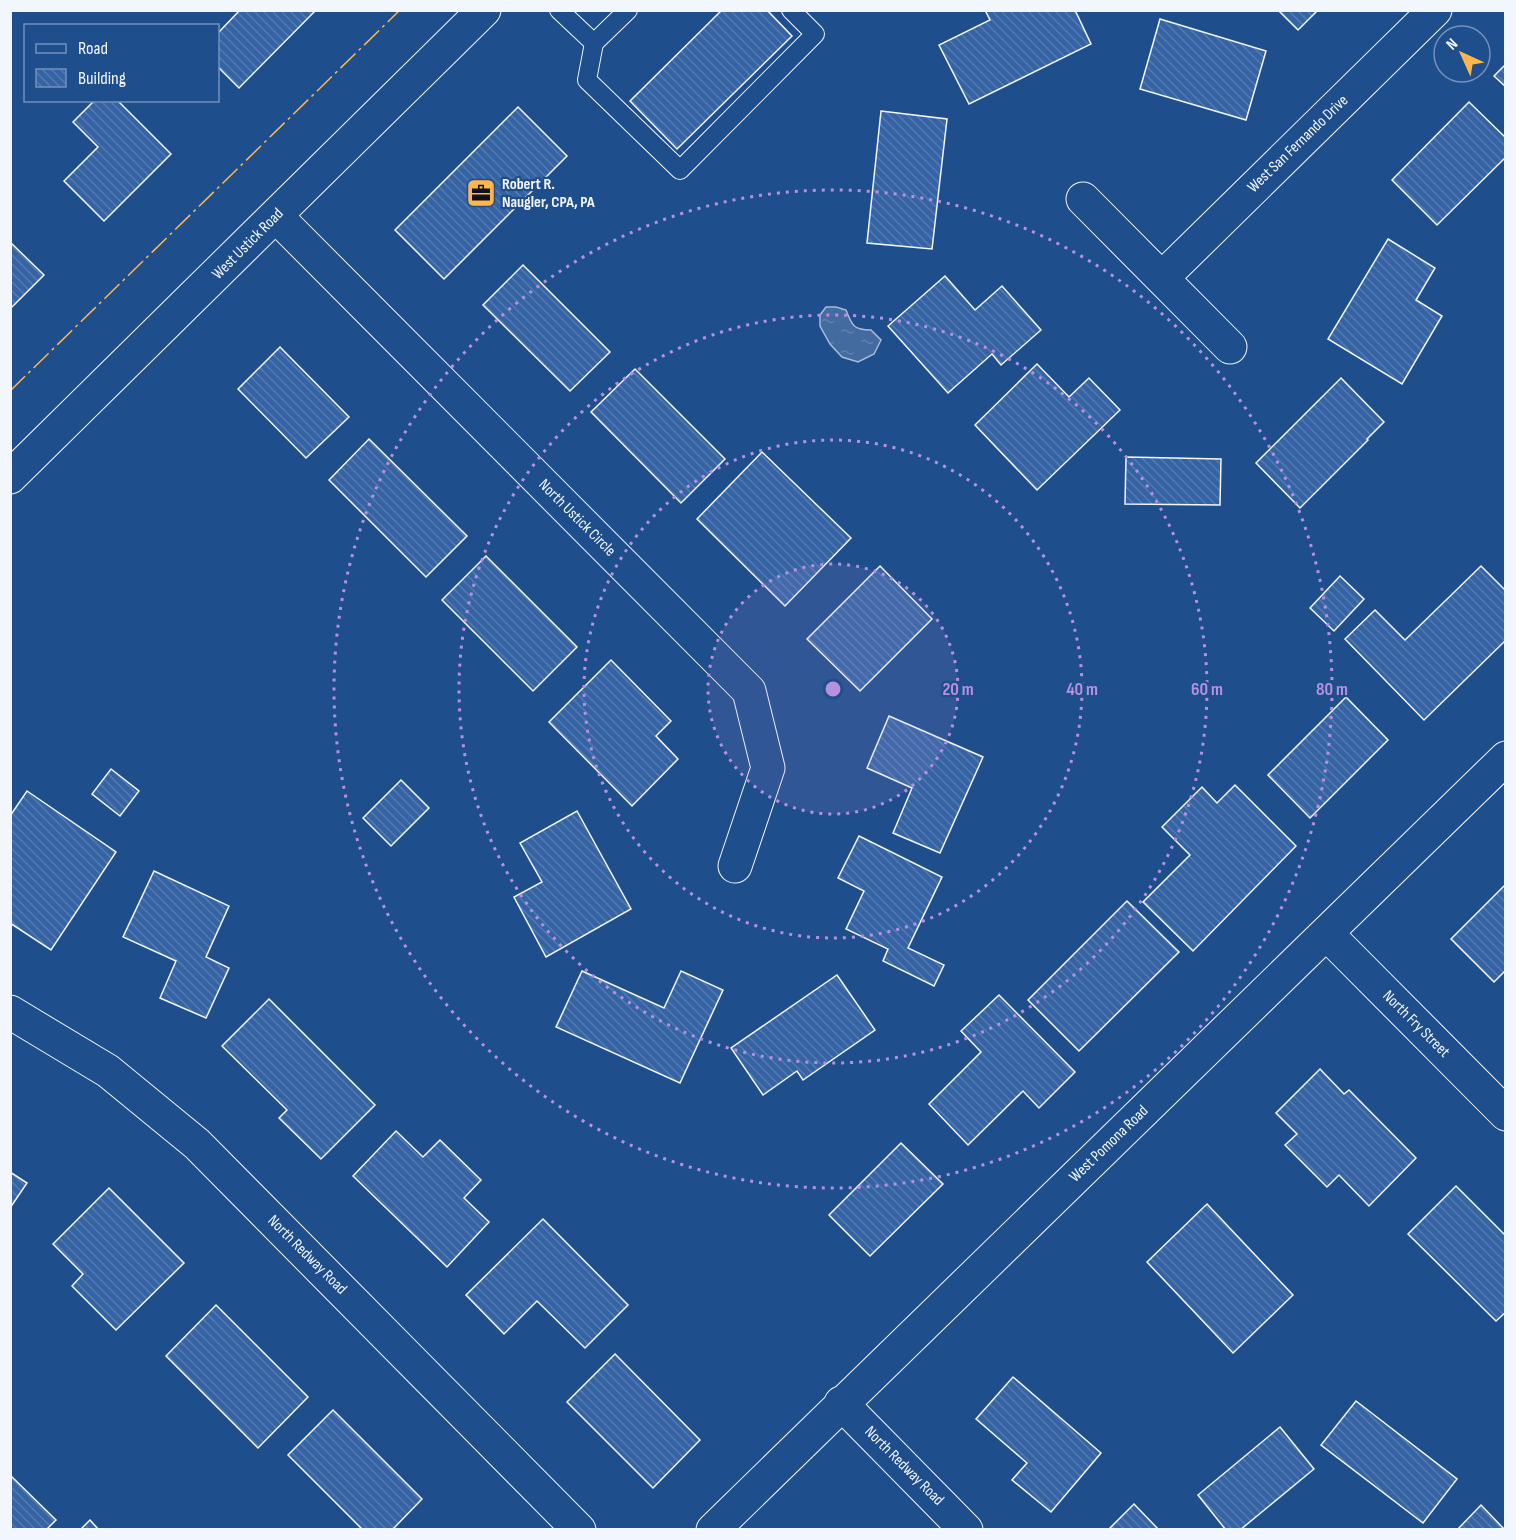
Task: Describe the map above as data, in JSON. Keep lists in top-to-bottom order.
{
  "streets": {
    "street": [
      "West San Fernando Drive",
      "West Ustick Road",
      "North Ustick Circle",
      "North Fry Street",
      "West Pomona Road",
      "North Redway Road"
    ]
  },
  "crossings": [
    ["West Ustick Road", "North Ustick Circle"],
    ["North Fry Street", "West Pomona Road"],
    ["West Pomona Road", "North Redway Road"]
  ],
  "places": {
    "office": ["Robert R. Naugler, CPA, PA"]
  },
  "legend": ["Road", "Building"],
  "north": "top left",
  "rings": [
    "20 m",
    "40 m",
    "60 m",
    "80 m"
  ]
}
